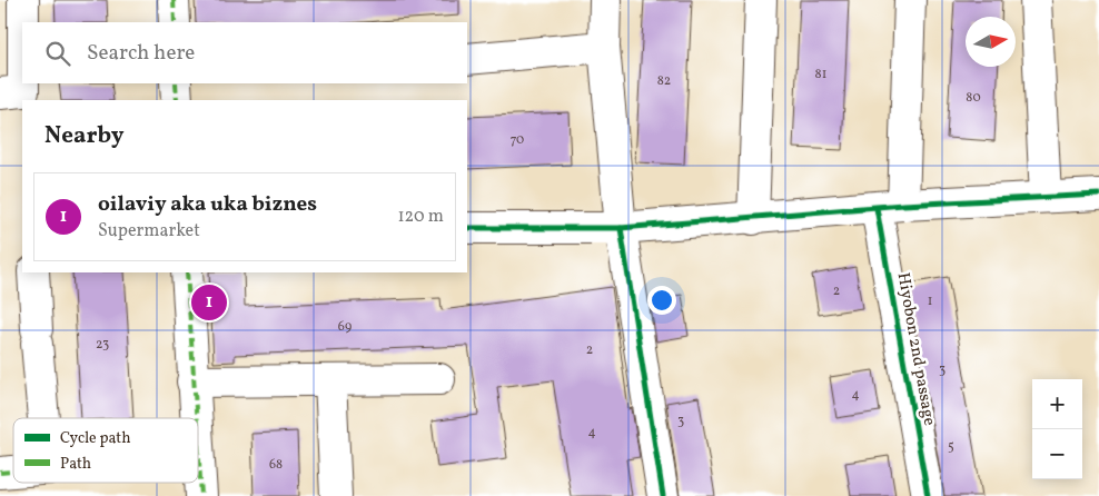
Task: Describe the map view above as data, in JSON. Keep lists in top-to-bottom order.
{
  "streets": {
    "street": ["Hiyobon 2nd passage"]
  },
  "house_numbers": [
    "81",
    "82",
    "80",
    "70",
    "2",
    "1",
    "69",
    "23",
    "2",
    "3",
    "4",
    "3",
    "4",
    "5",
    "68"
  ],
  "legend": ["Cycle path", "Path"],
  "north": "right",
  "page": {
    "search": "Search here",
    "heading": "Nearby",
    "list": [
      {
        "mark": "1",
        "name": "oilaviy aka uka biznes",
        "note": "Supermarket",
        "value": "120 m"
      }
    ],
    "pins": "1",
    "map_buttons": ["+", "−"]
  }
}
